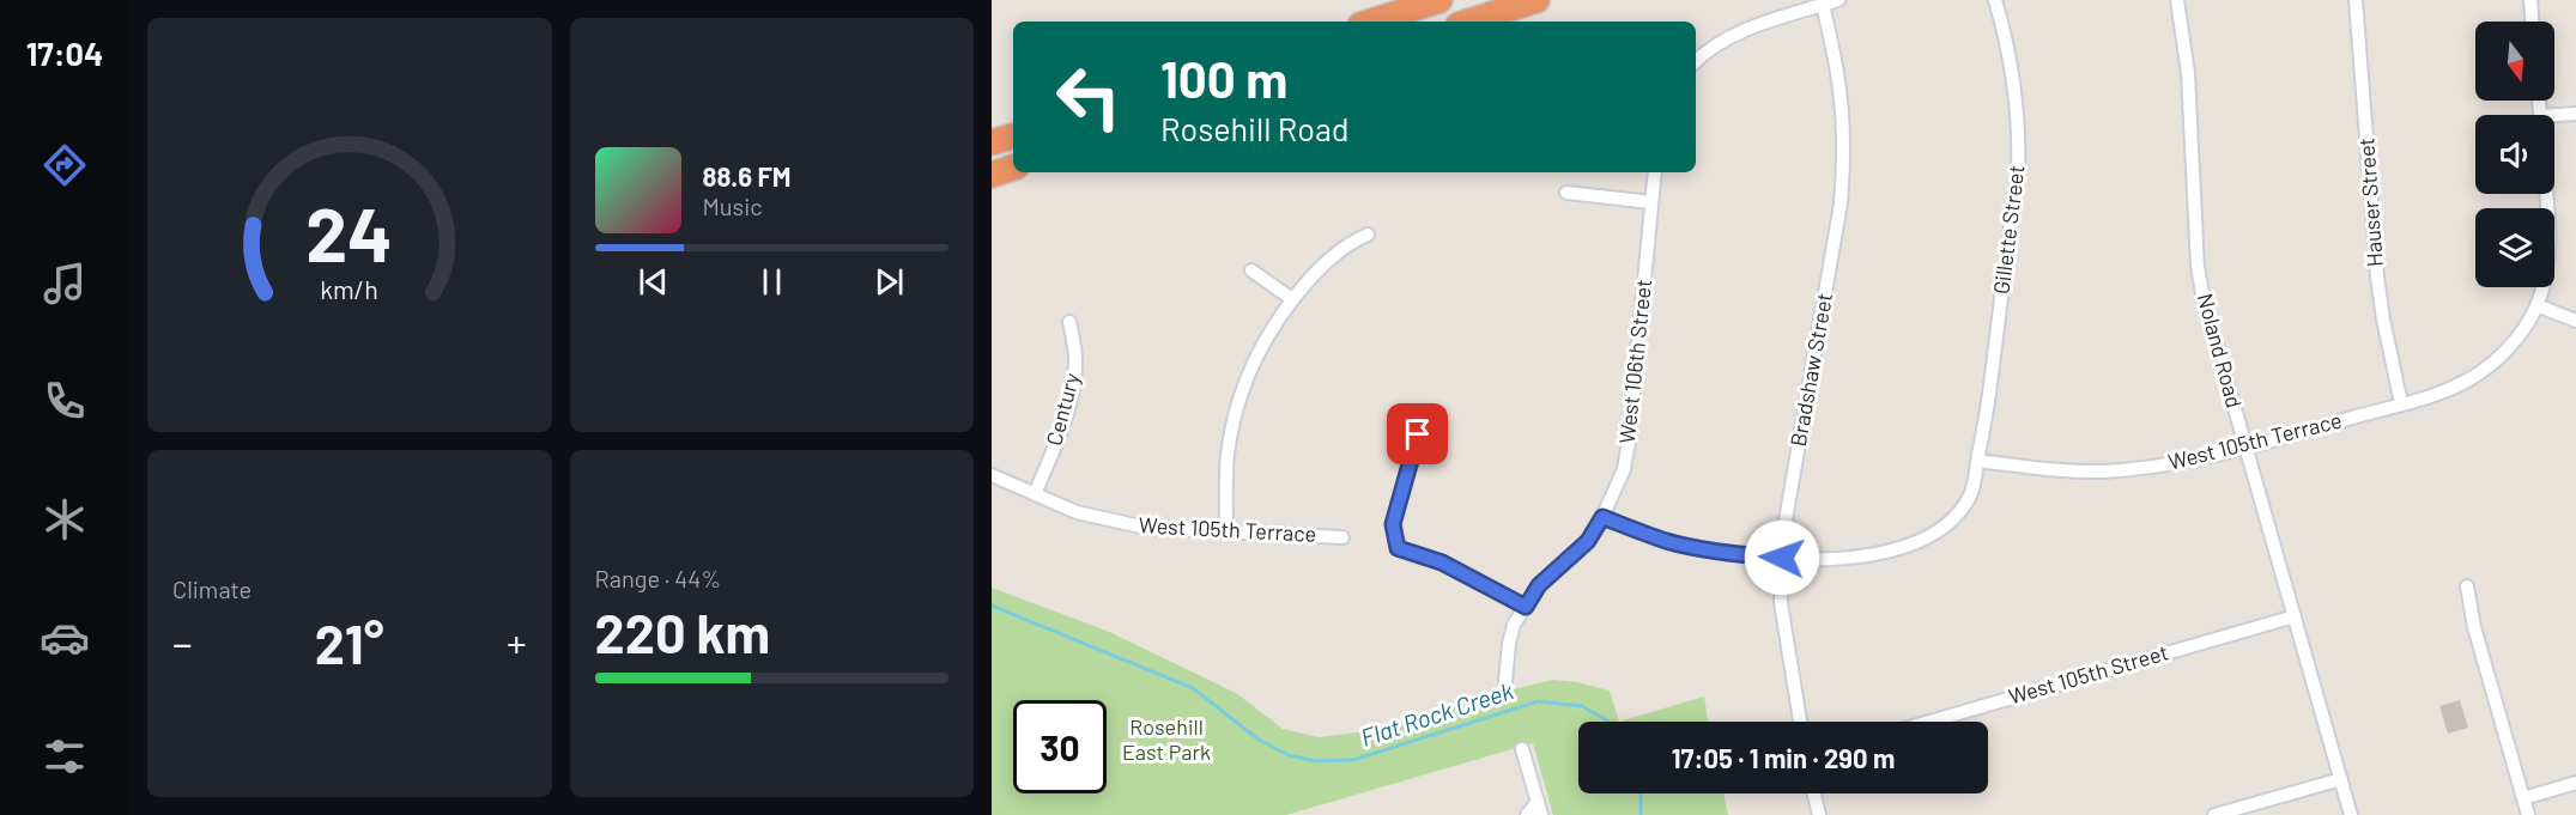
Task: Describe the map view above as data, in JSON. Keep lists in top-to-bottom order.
{
  "streets": {
    "street": [
      "Hauser Street",
      "Gillette Street",
      "Noland Road",
      "West 106th Street",
      "Bradshaw Street",
      "Century",
      "West 105th Terrace",
      "West 105th Street"
    ]
  },
  "crossings": [
    ["Hauser Street", "West 105th Terrace"],
    ["Gillette Street", "West 105th Terrace"],
    ["Noland Road", "West 105th Terrace"],
    ["Noland Road", "West 105th Street"],
    ["Century", "West 105th Terrace"]
  ],
  "water": ["Flat Rock Creek"],
  "parks": ["Rosehill East Park"],
  "north": "bottom",
  "page": {
    "tabs": "17:04",
    "turn": ["100 m", "Rosehill Road"],
    "song": ["88.6 FM", "Music"],
    "tile": [
      "Climate",
      ["Range · 44%", "220 km"]
    ],
    "heat": ["−", "21°", "+"],
    "limit": "30",
    "trip": "17:05 · 1 min · 290 m",
    "gauge": ["24", "km/h"]
  }
}
